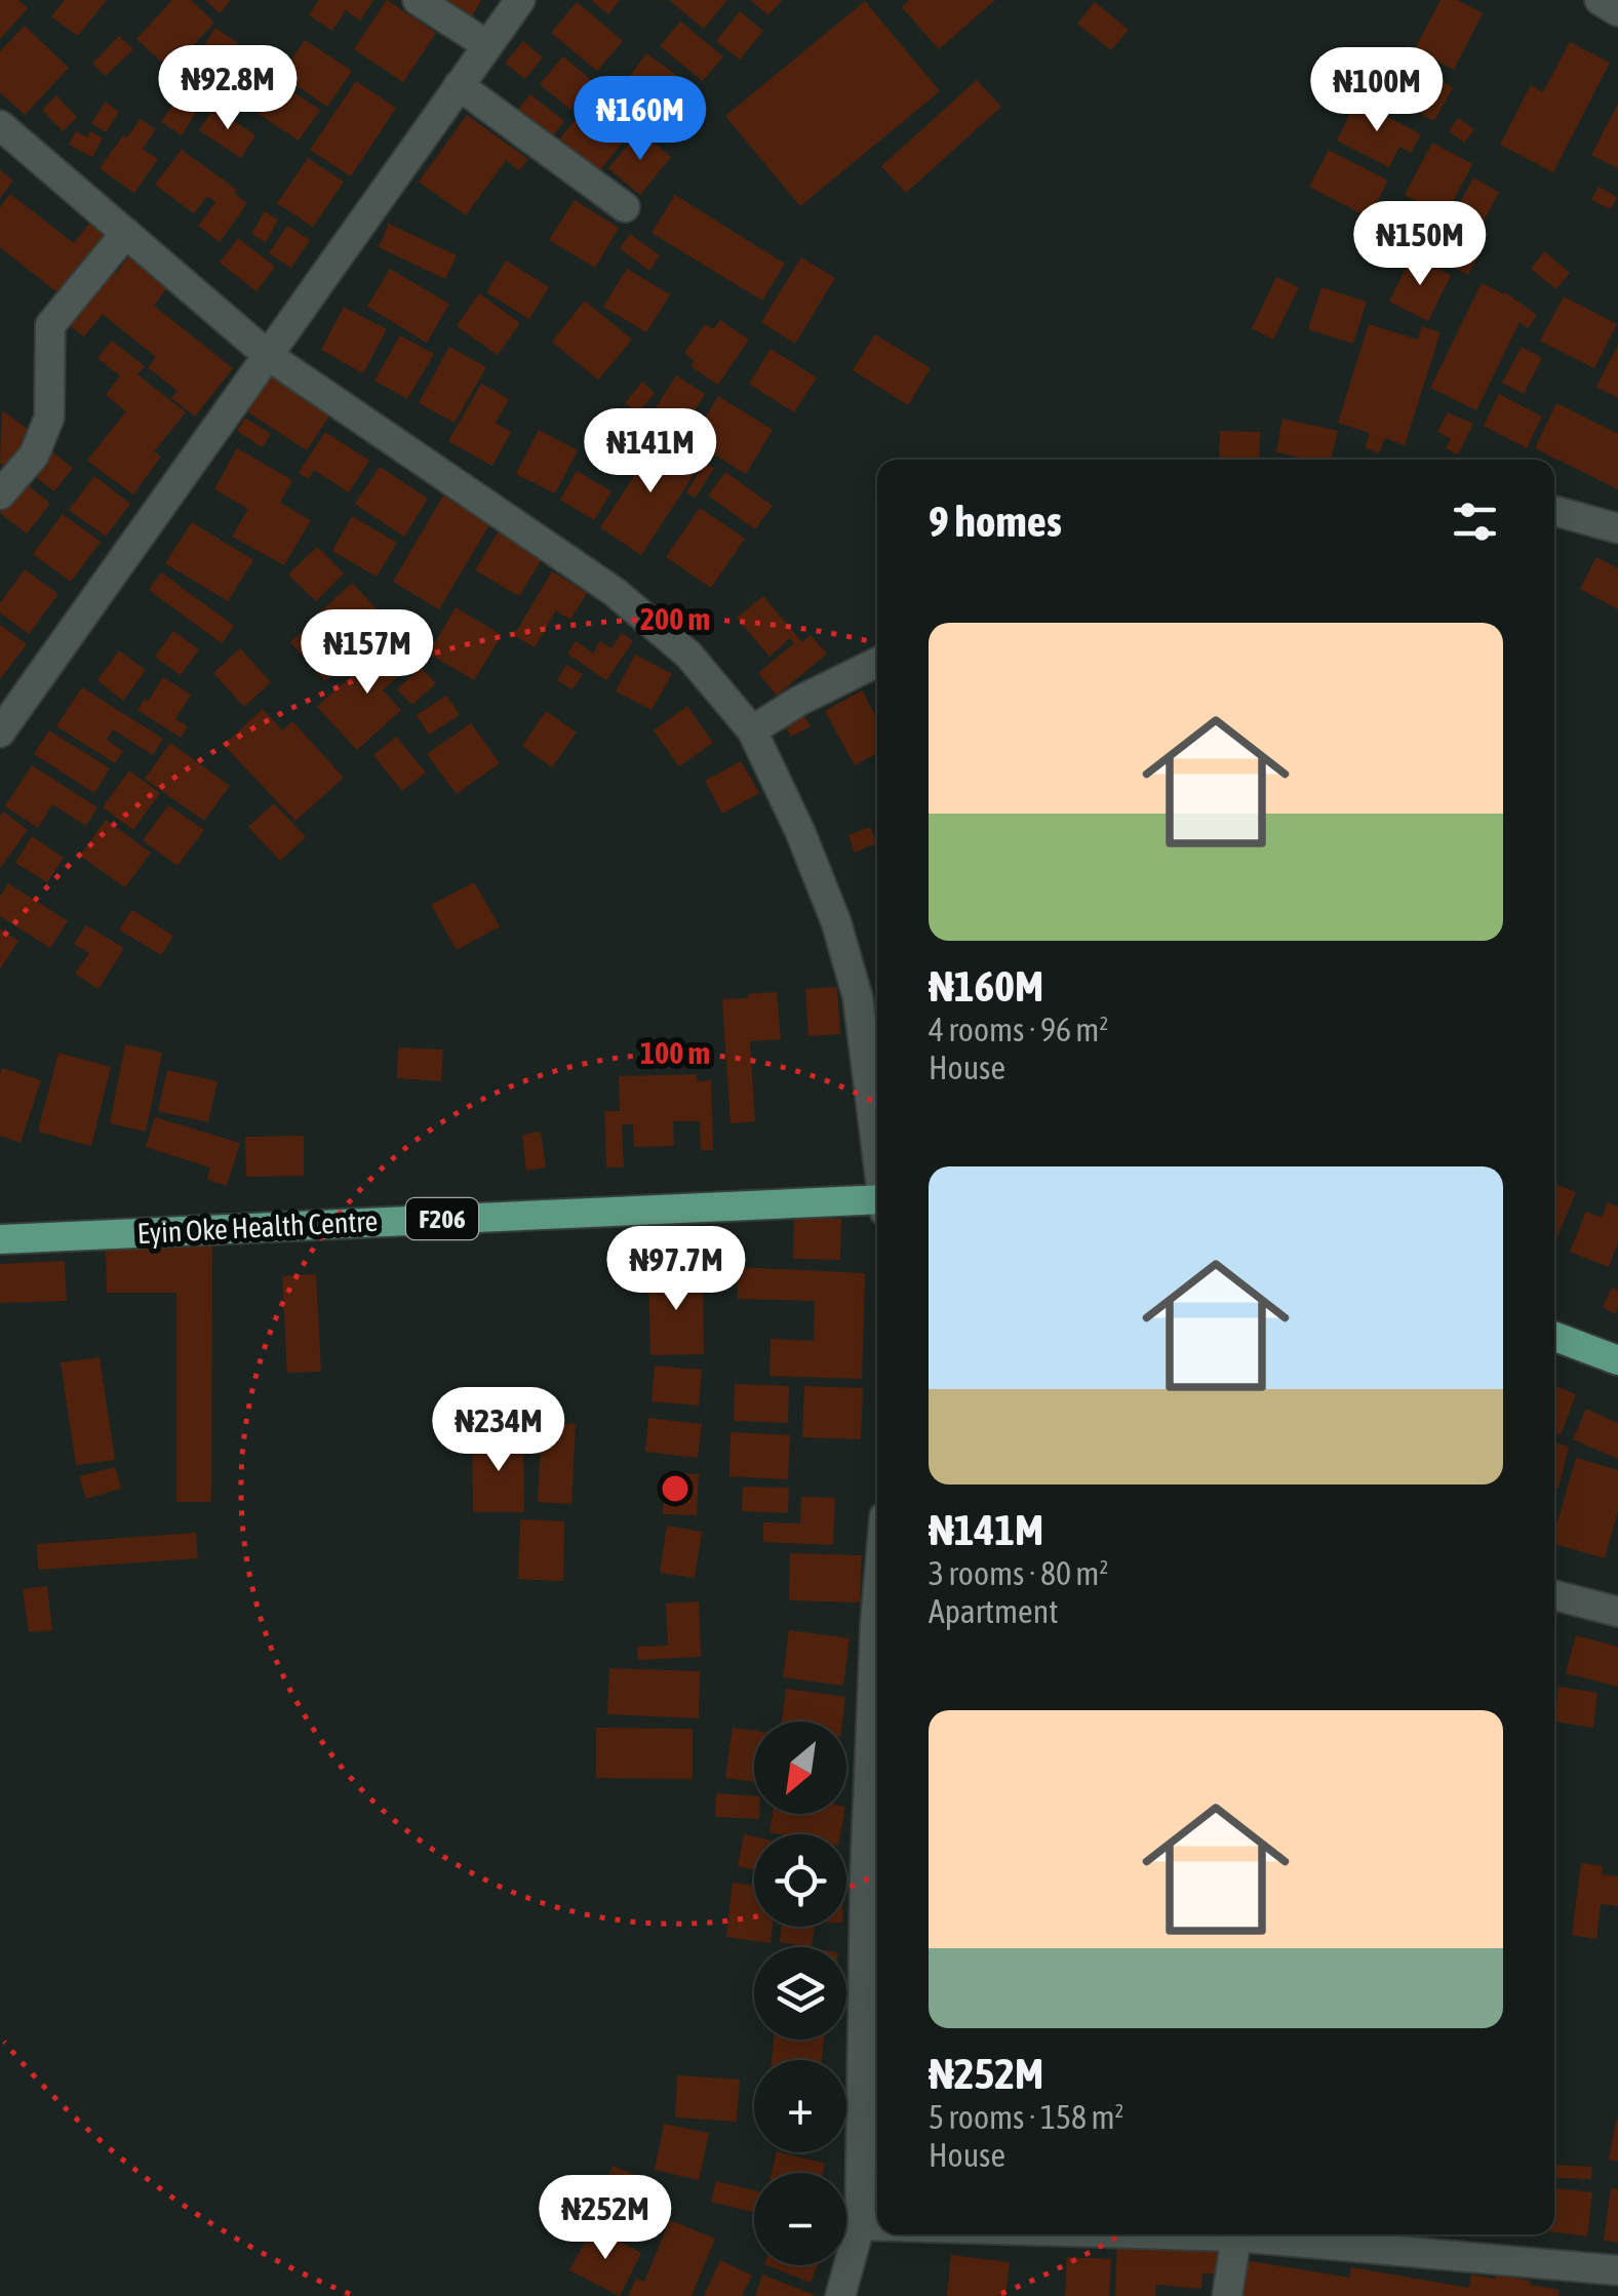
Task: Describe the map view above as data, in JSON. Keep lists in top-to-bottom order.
{
  "streets": {
    "main road": ["F206", "Eyin Oke Health Centre"]
  },
  "north": "bottom left",
  "page": {
    "price": [
      "₦92.8M",
      "₦100M",
      "₦160M",
      "₦150M",
      "₦141M",
      "₦157M",
      "₦97.7M",
      "₦234M",
      "₦252M"
    ],
    "heading": "9 homes",
    "list": [
      {
        "name": "₦160M",
        "note": "4 rooms · 96 m² · House"
      },
      {
        "name": "₦141M",
        "note": "3 rooms · 80 m² · Apartment"
      },
      {
        "name": "₦252M",
        "note": "5 rooms · 158 m² · House"
      }
    ],
    "map_buttons": ["+", "−"]
  },
  "rings": ["200 m", "100 m"]
}
